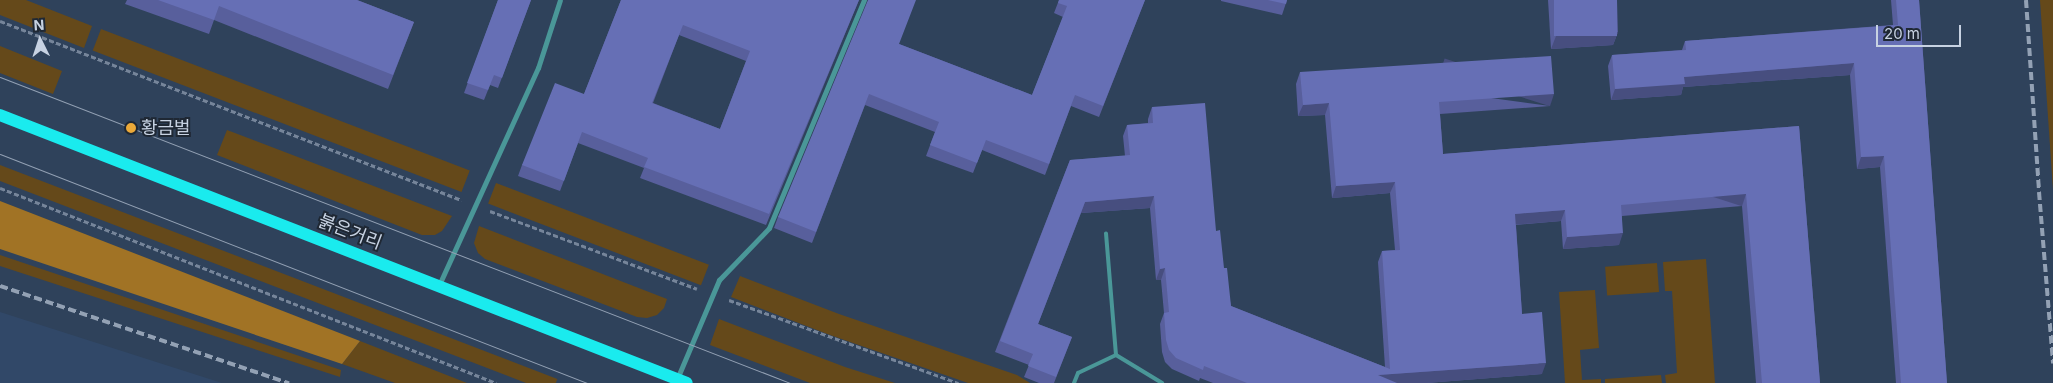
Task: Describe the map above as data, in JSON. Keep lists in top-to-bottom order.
{
  "streets": {
    "main road": ["붉은거리"]
  },
  "places": ["황금벌"],
  "scale_bar": "20 m",
  "north": "top"
}
